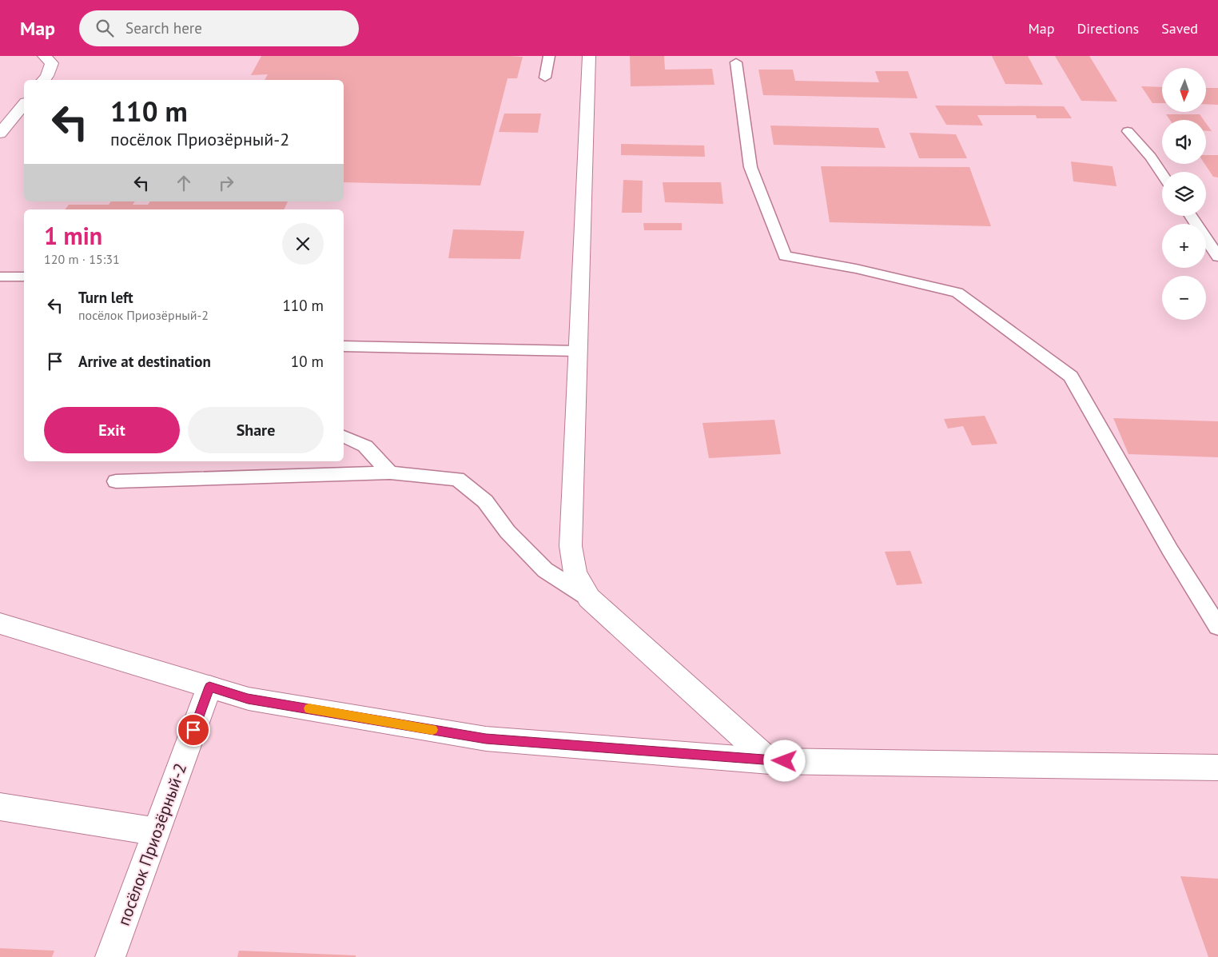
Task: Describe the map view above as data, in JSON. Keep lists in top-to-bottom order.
{
  "streets": {
    "street": ["посёлок Приозёрный-2"]
  },
  "north": "bottom",
  "page": {
    "header": "Map",
    "search": "Search here",
    "nav": ["Map", "Directions", "Saved"],
    "map_buttons": ["+", "−"],
    "turn": ["110 m", "посёлок Приозёрный-2"],
    "heading": ["1 min", "120 m · 15:31"],
    "list": [
      {
        "name": "Turn left",
        "note": "посёлок Приозёрный-2",
        "value": "110 m"
      },
      {
        "name": "Arrive at destination",
        "value": "10 m"
      }
    ],
    "buttons": ["Exit", "Share"]
  }
}
